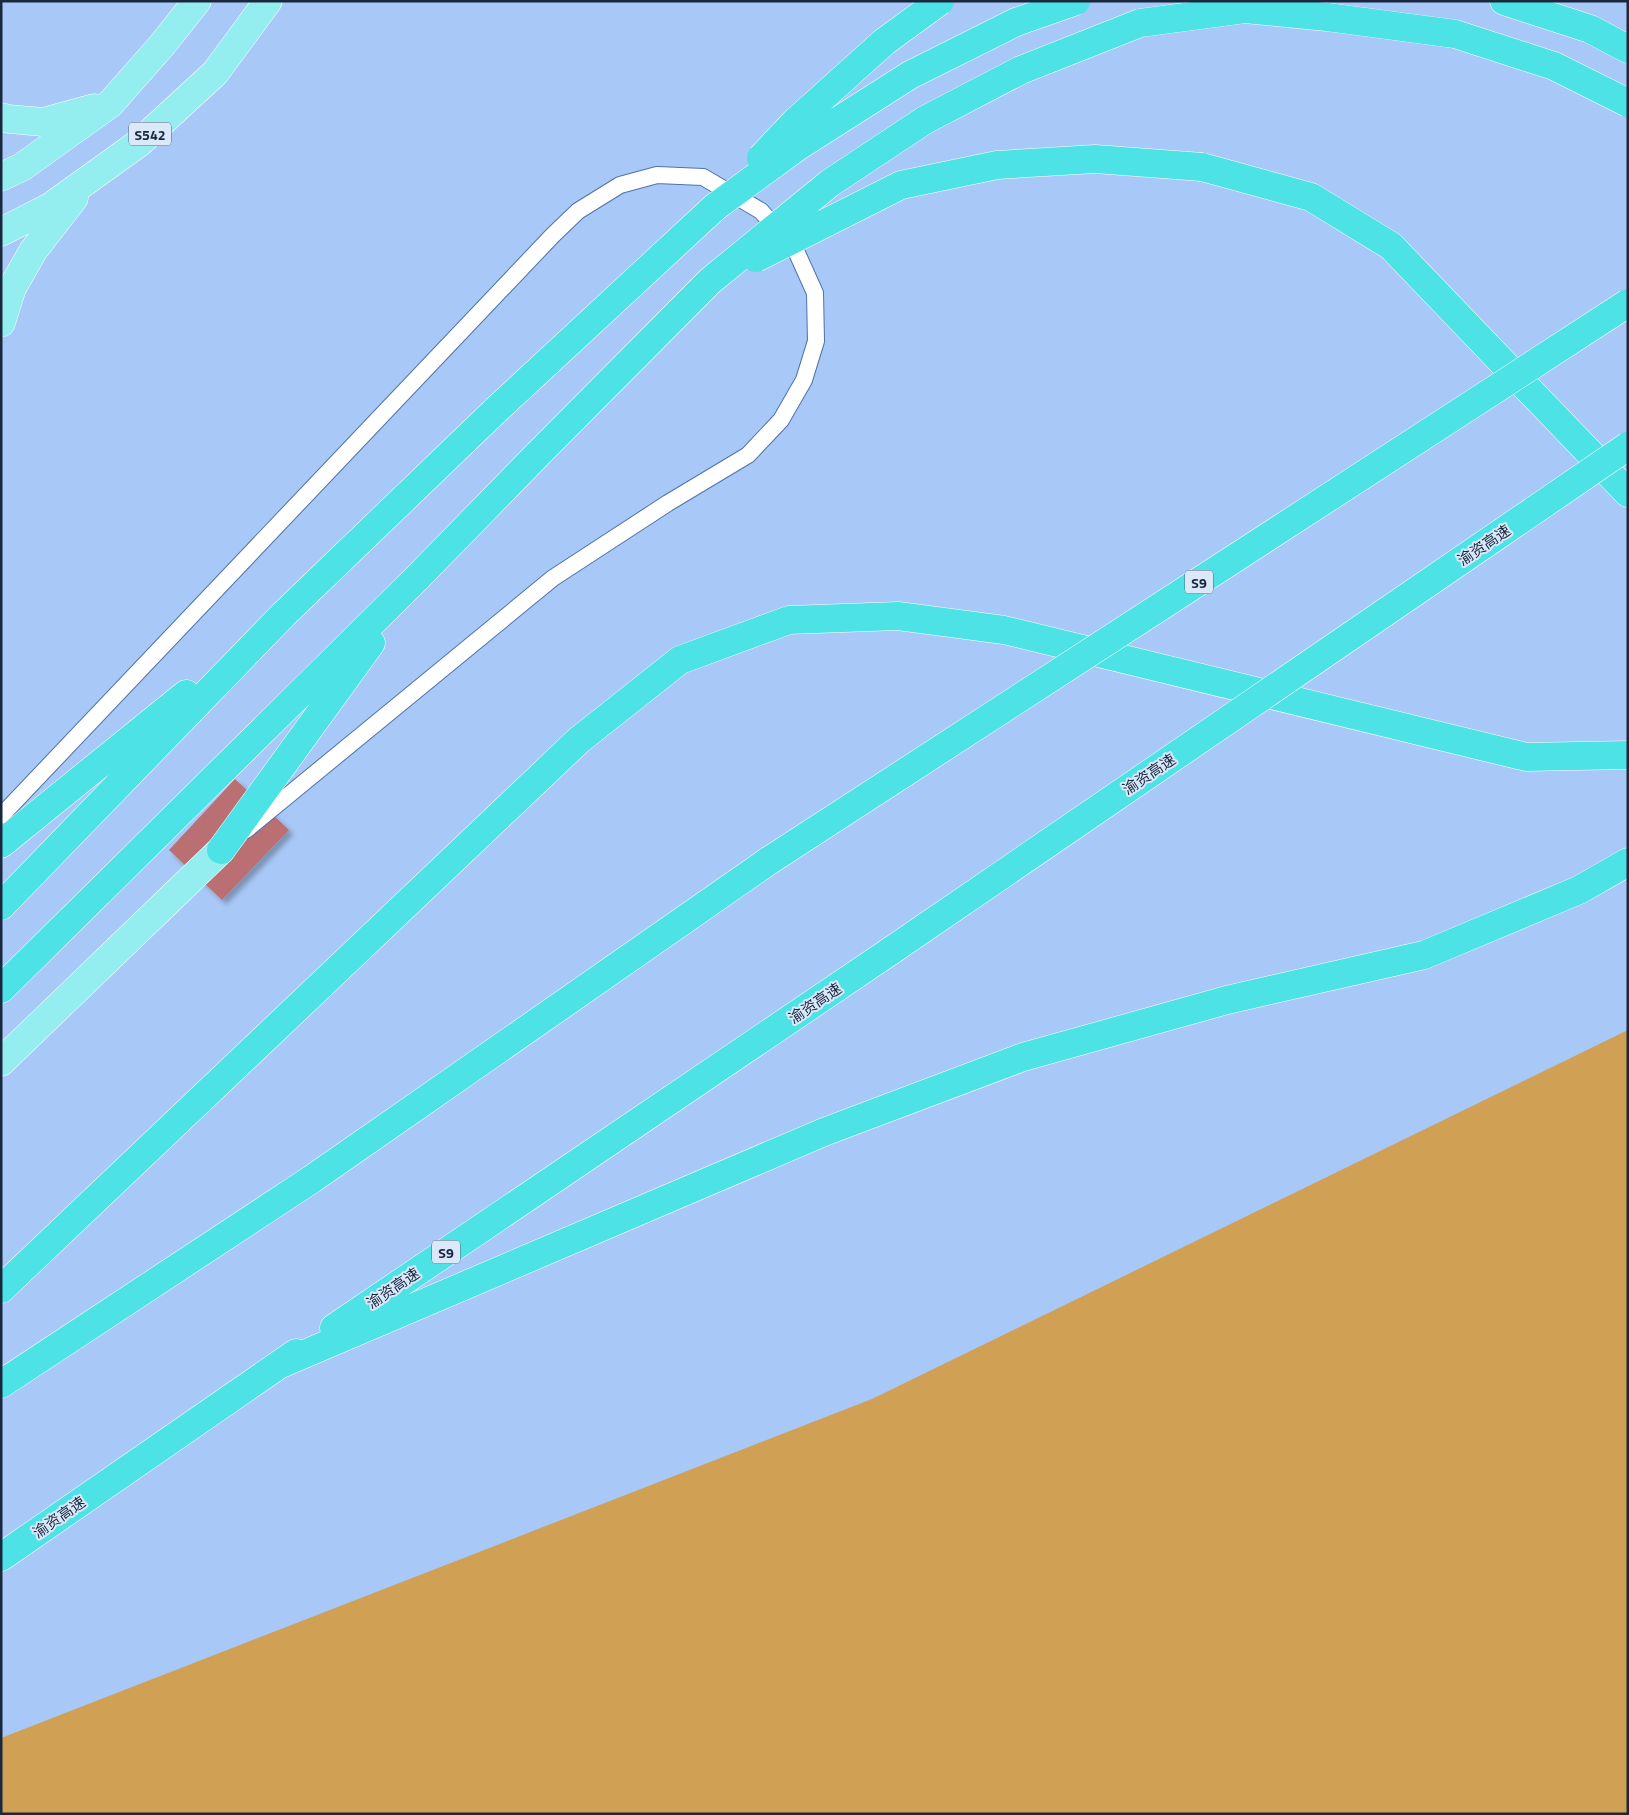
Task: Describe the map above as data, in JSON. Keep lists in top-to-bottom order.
{
  "streets": {
    "highway": ["渝资高速", "S9"],
    "main road": ["S542"]
  }
}
